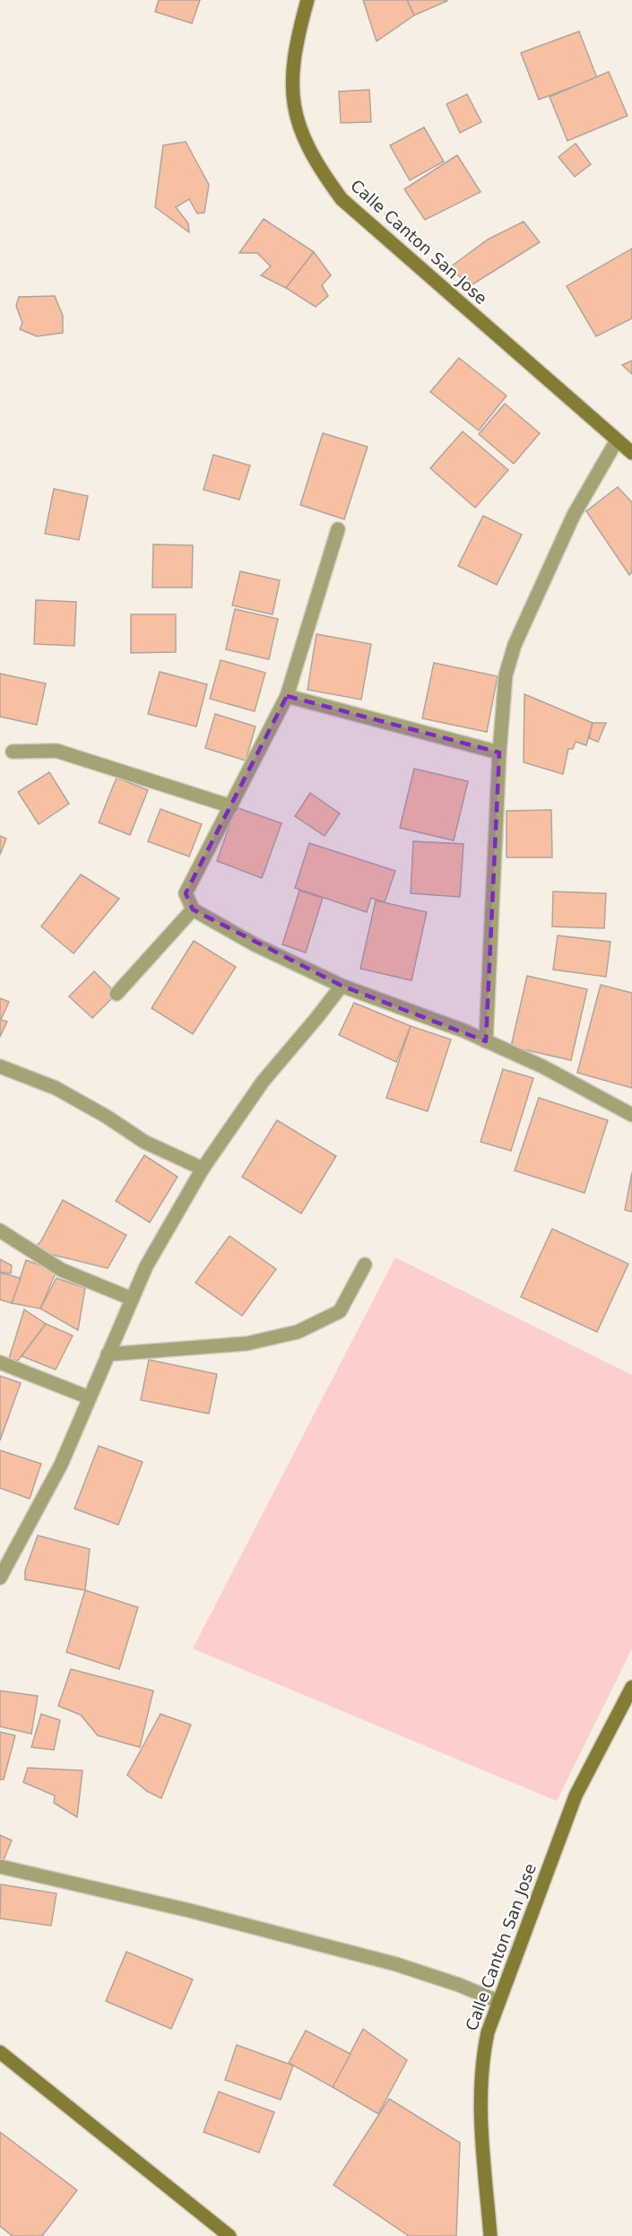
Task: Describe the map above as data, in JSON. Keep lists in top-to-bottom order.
{
  "streets": {
    "street": ["Calle Canton San Jose"]
  }
}
